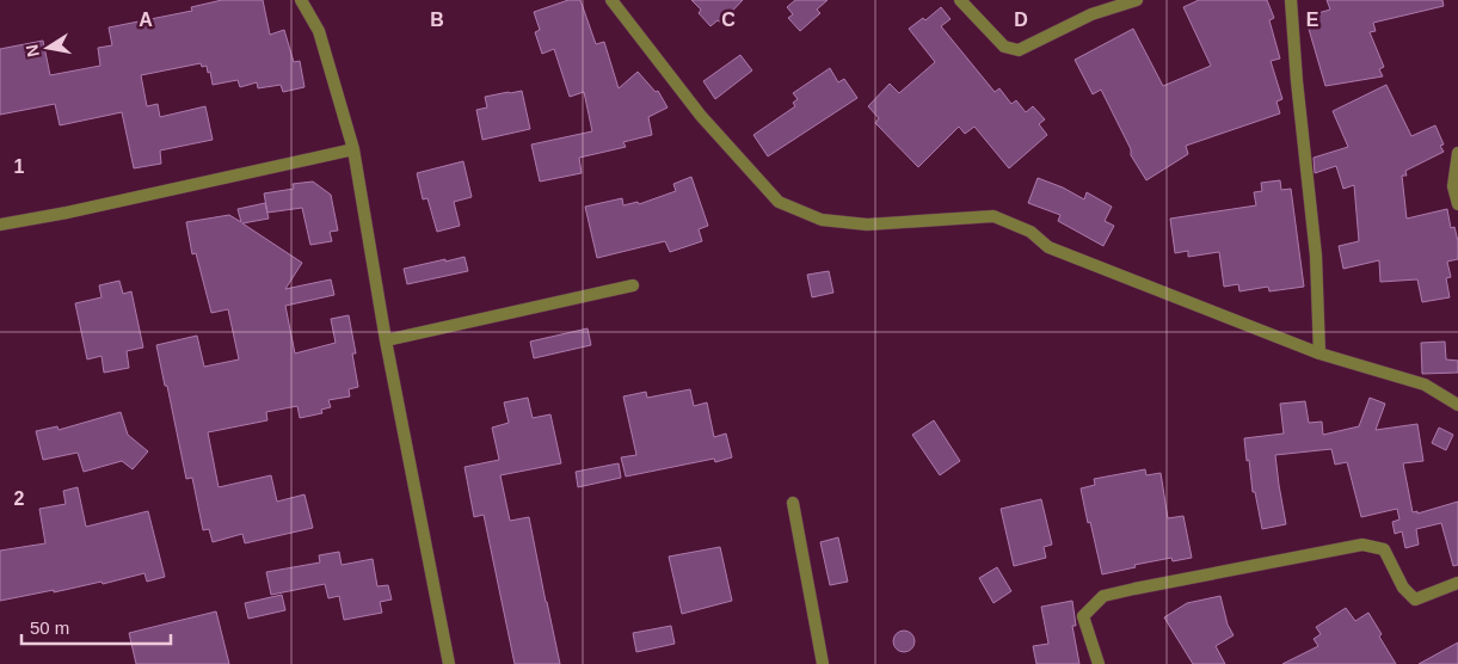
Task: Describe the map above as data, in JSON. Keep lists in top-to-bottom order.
{
  "scale_bar": "50 m",
  "north": "left",
  "grid": {
    "columns": [
      "A",
      "B",
      "C",
      "D",
      "E"
    ],
    "rows": ["1", "2"]
  }
}
